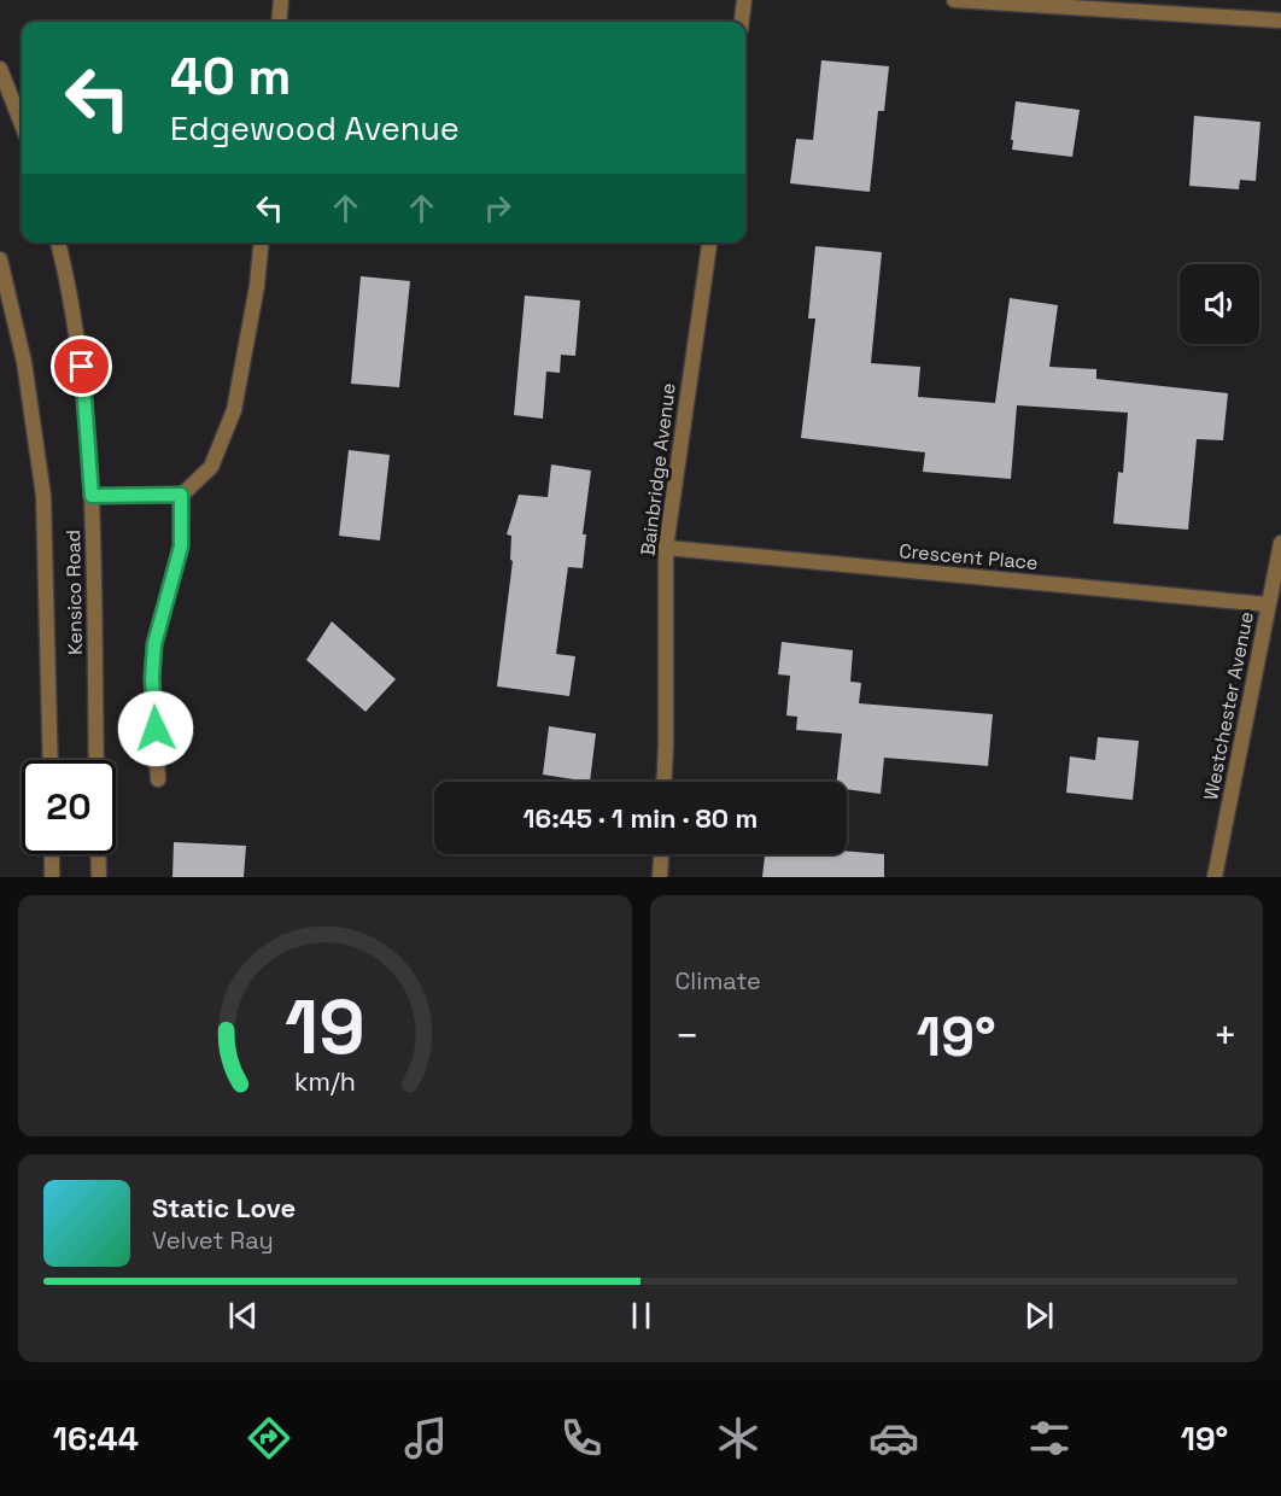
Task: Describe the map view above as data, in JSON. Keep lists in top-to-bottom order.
{
  "streets": {
    "street": [
      "Bainbridge Avenue",
      "Crescent Place",
      "Kensico Road",
      "Westchester Avenue"
    ]
  },
  "crossings": [
    ["Bainbridge Avenue", "Crescent Place"],
    ["Crescent Place", "Westchester Avenue"]
  ],
  "page": {
    "turn": ["40 m", "Edgewood Avenue"],
    "limit": "20",
    "trip": "16:45 · 1 min · 80 m",
    "tile": "Climate",
    "heat": ["−", "19°", "+"],
    "song": ["Static Love", "Velvet Ray"],
    "tabs": ["16:44", "19°"],
    "gauge": ["19", "km/h"]
  }
}
